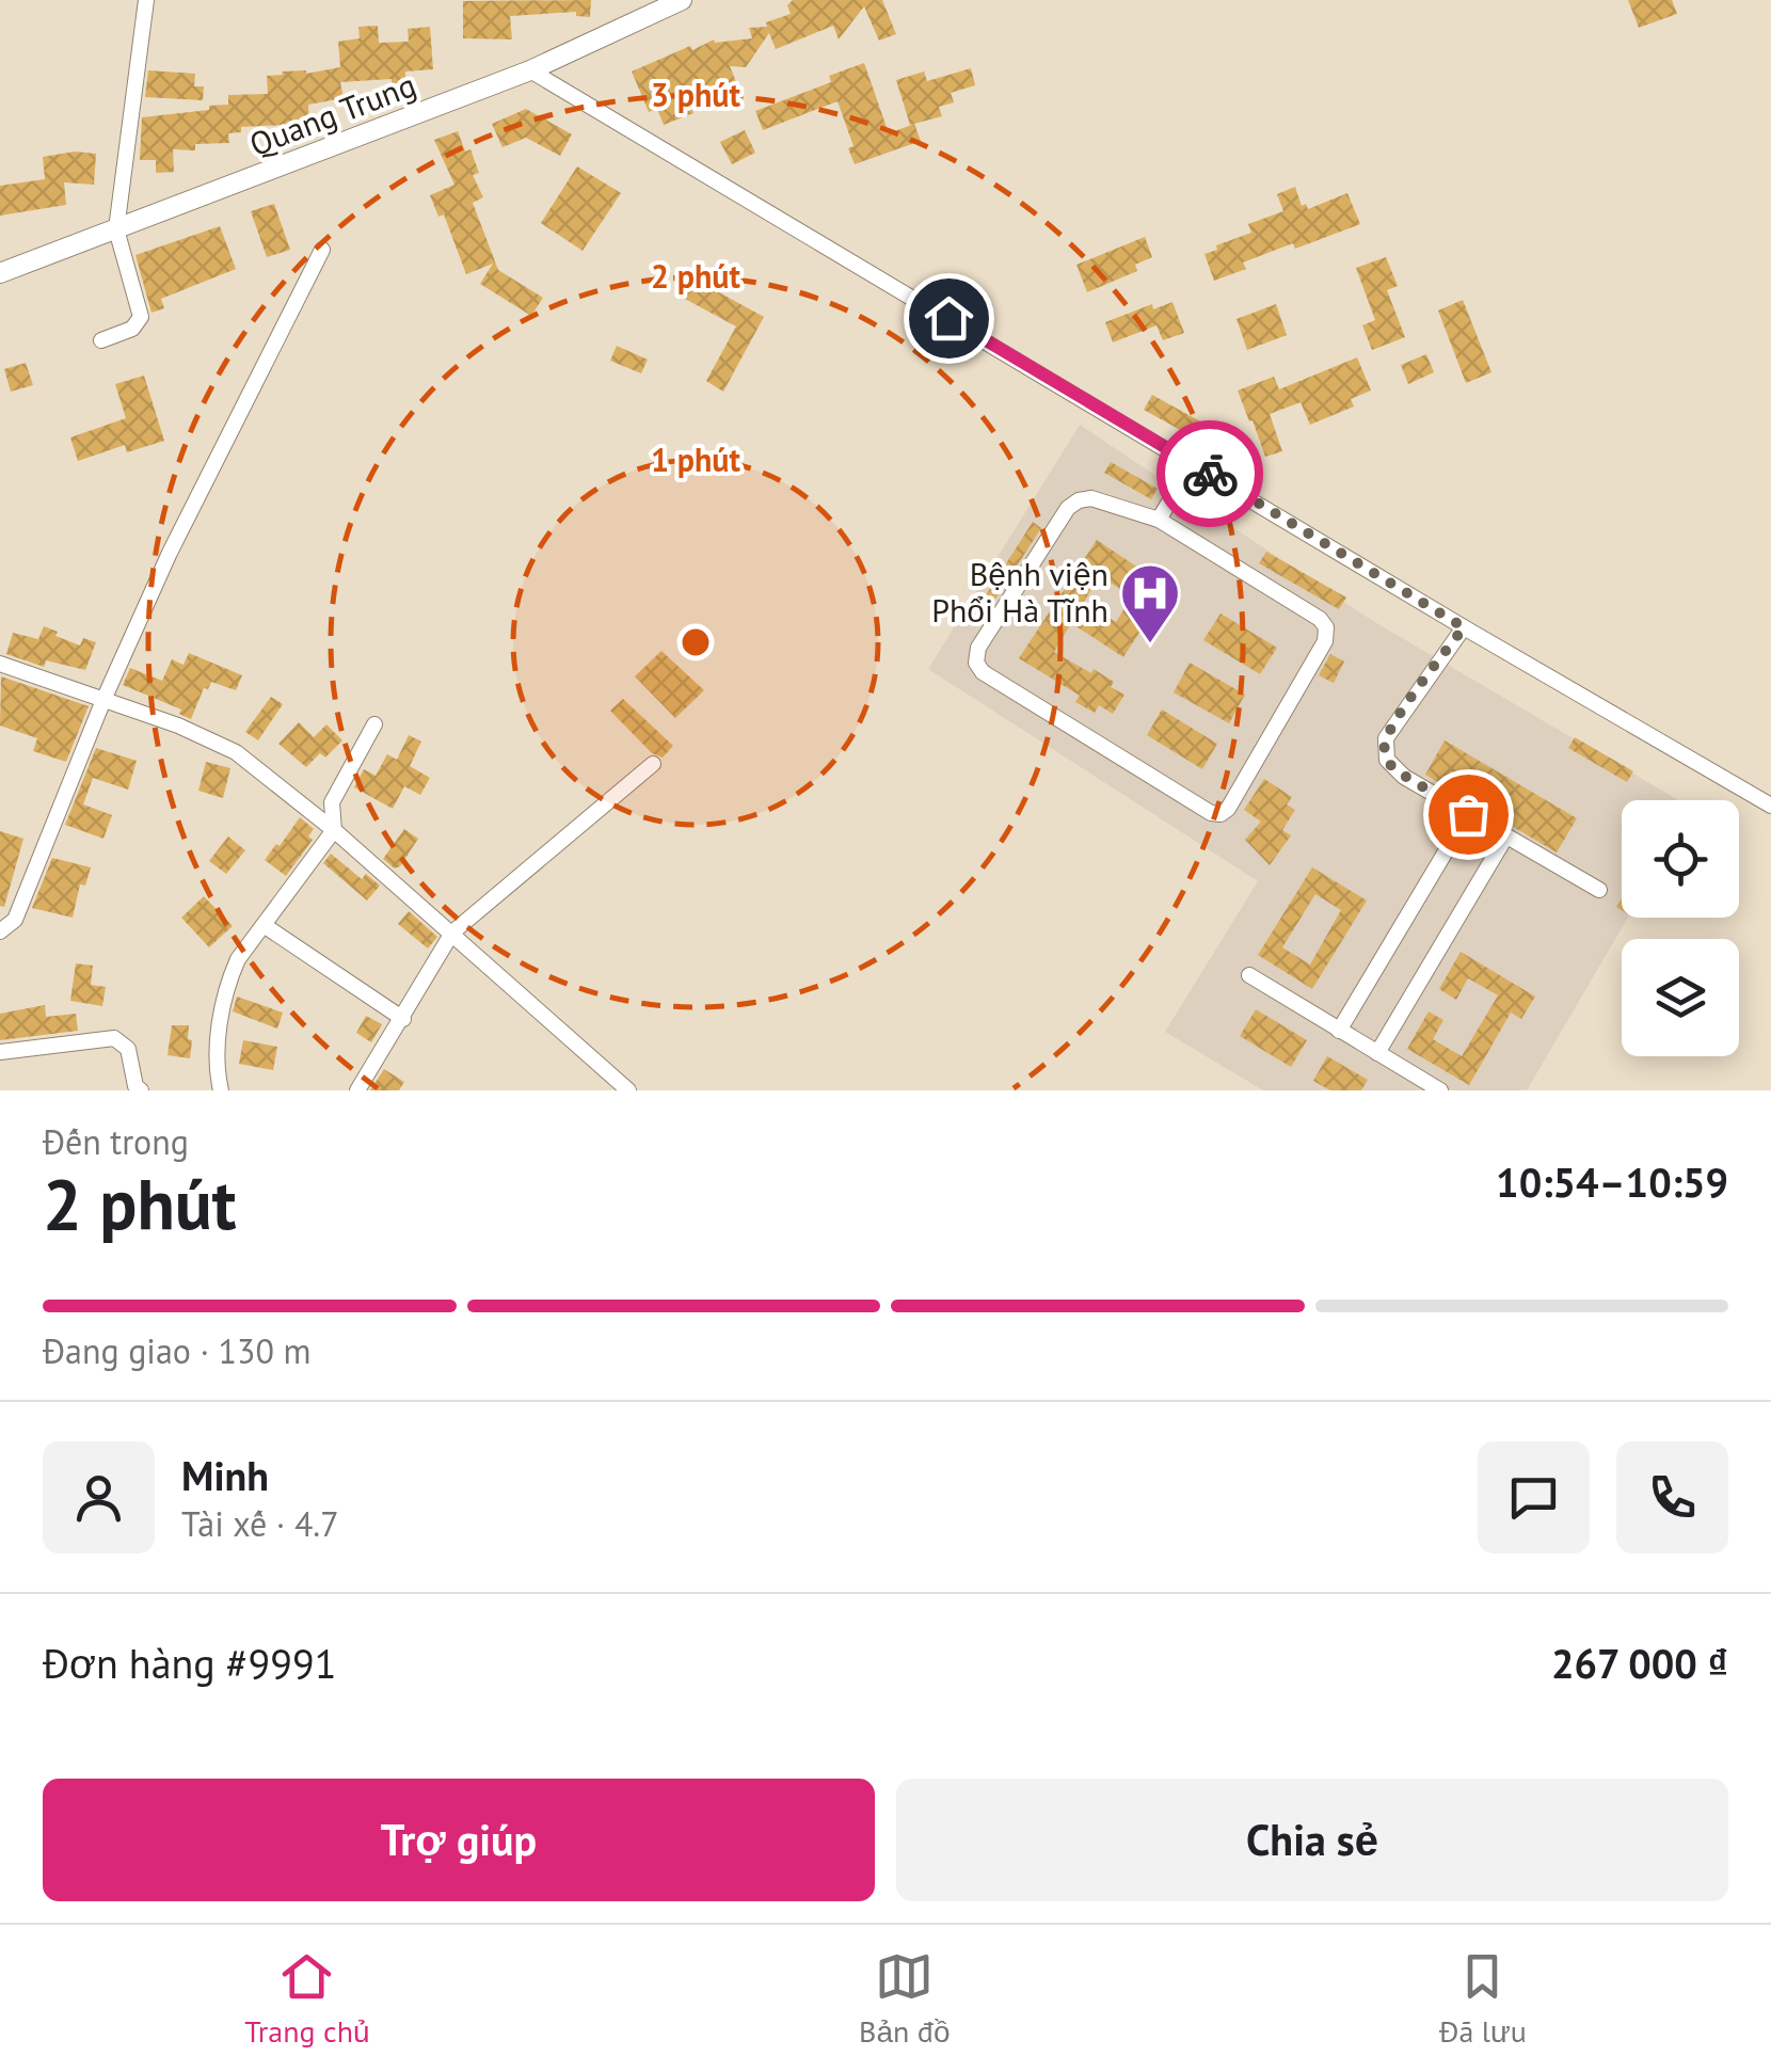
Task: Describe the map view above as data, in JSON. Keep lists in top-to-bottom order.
{
  "streets": {
    "main road": ["Quang Trung"]
  },
  "places": {
    "hospital": ["Bệnh viện Phổi Hà Tĩnh"]
  },
  "page": {
    "heading": ["2 phút", "Đến trong", "10:54–10:59"],
    "panel": [
      "Minh",
      "Tài xế · 4.7",
      "Đơn hàng #9991",
      "267 000 ₫"
    ],
    "bar": "Đang giao · 130 m",
    "buttons": ["Trợ giúp", "Chia sẻ"],
    "tabs": ["Trang chủ", "Bản đồ", "Đã lưu"]
  },
  "rings": ["3 phút", "2 phút", "1 phút"]
}
